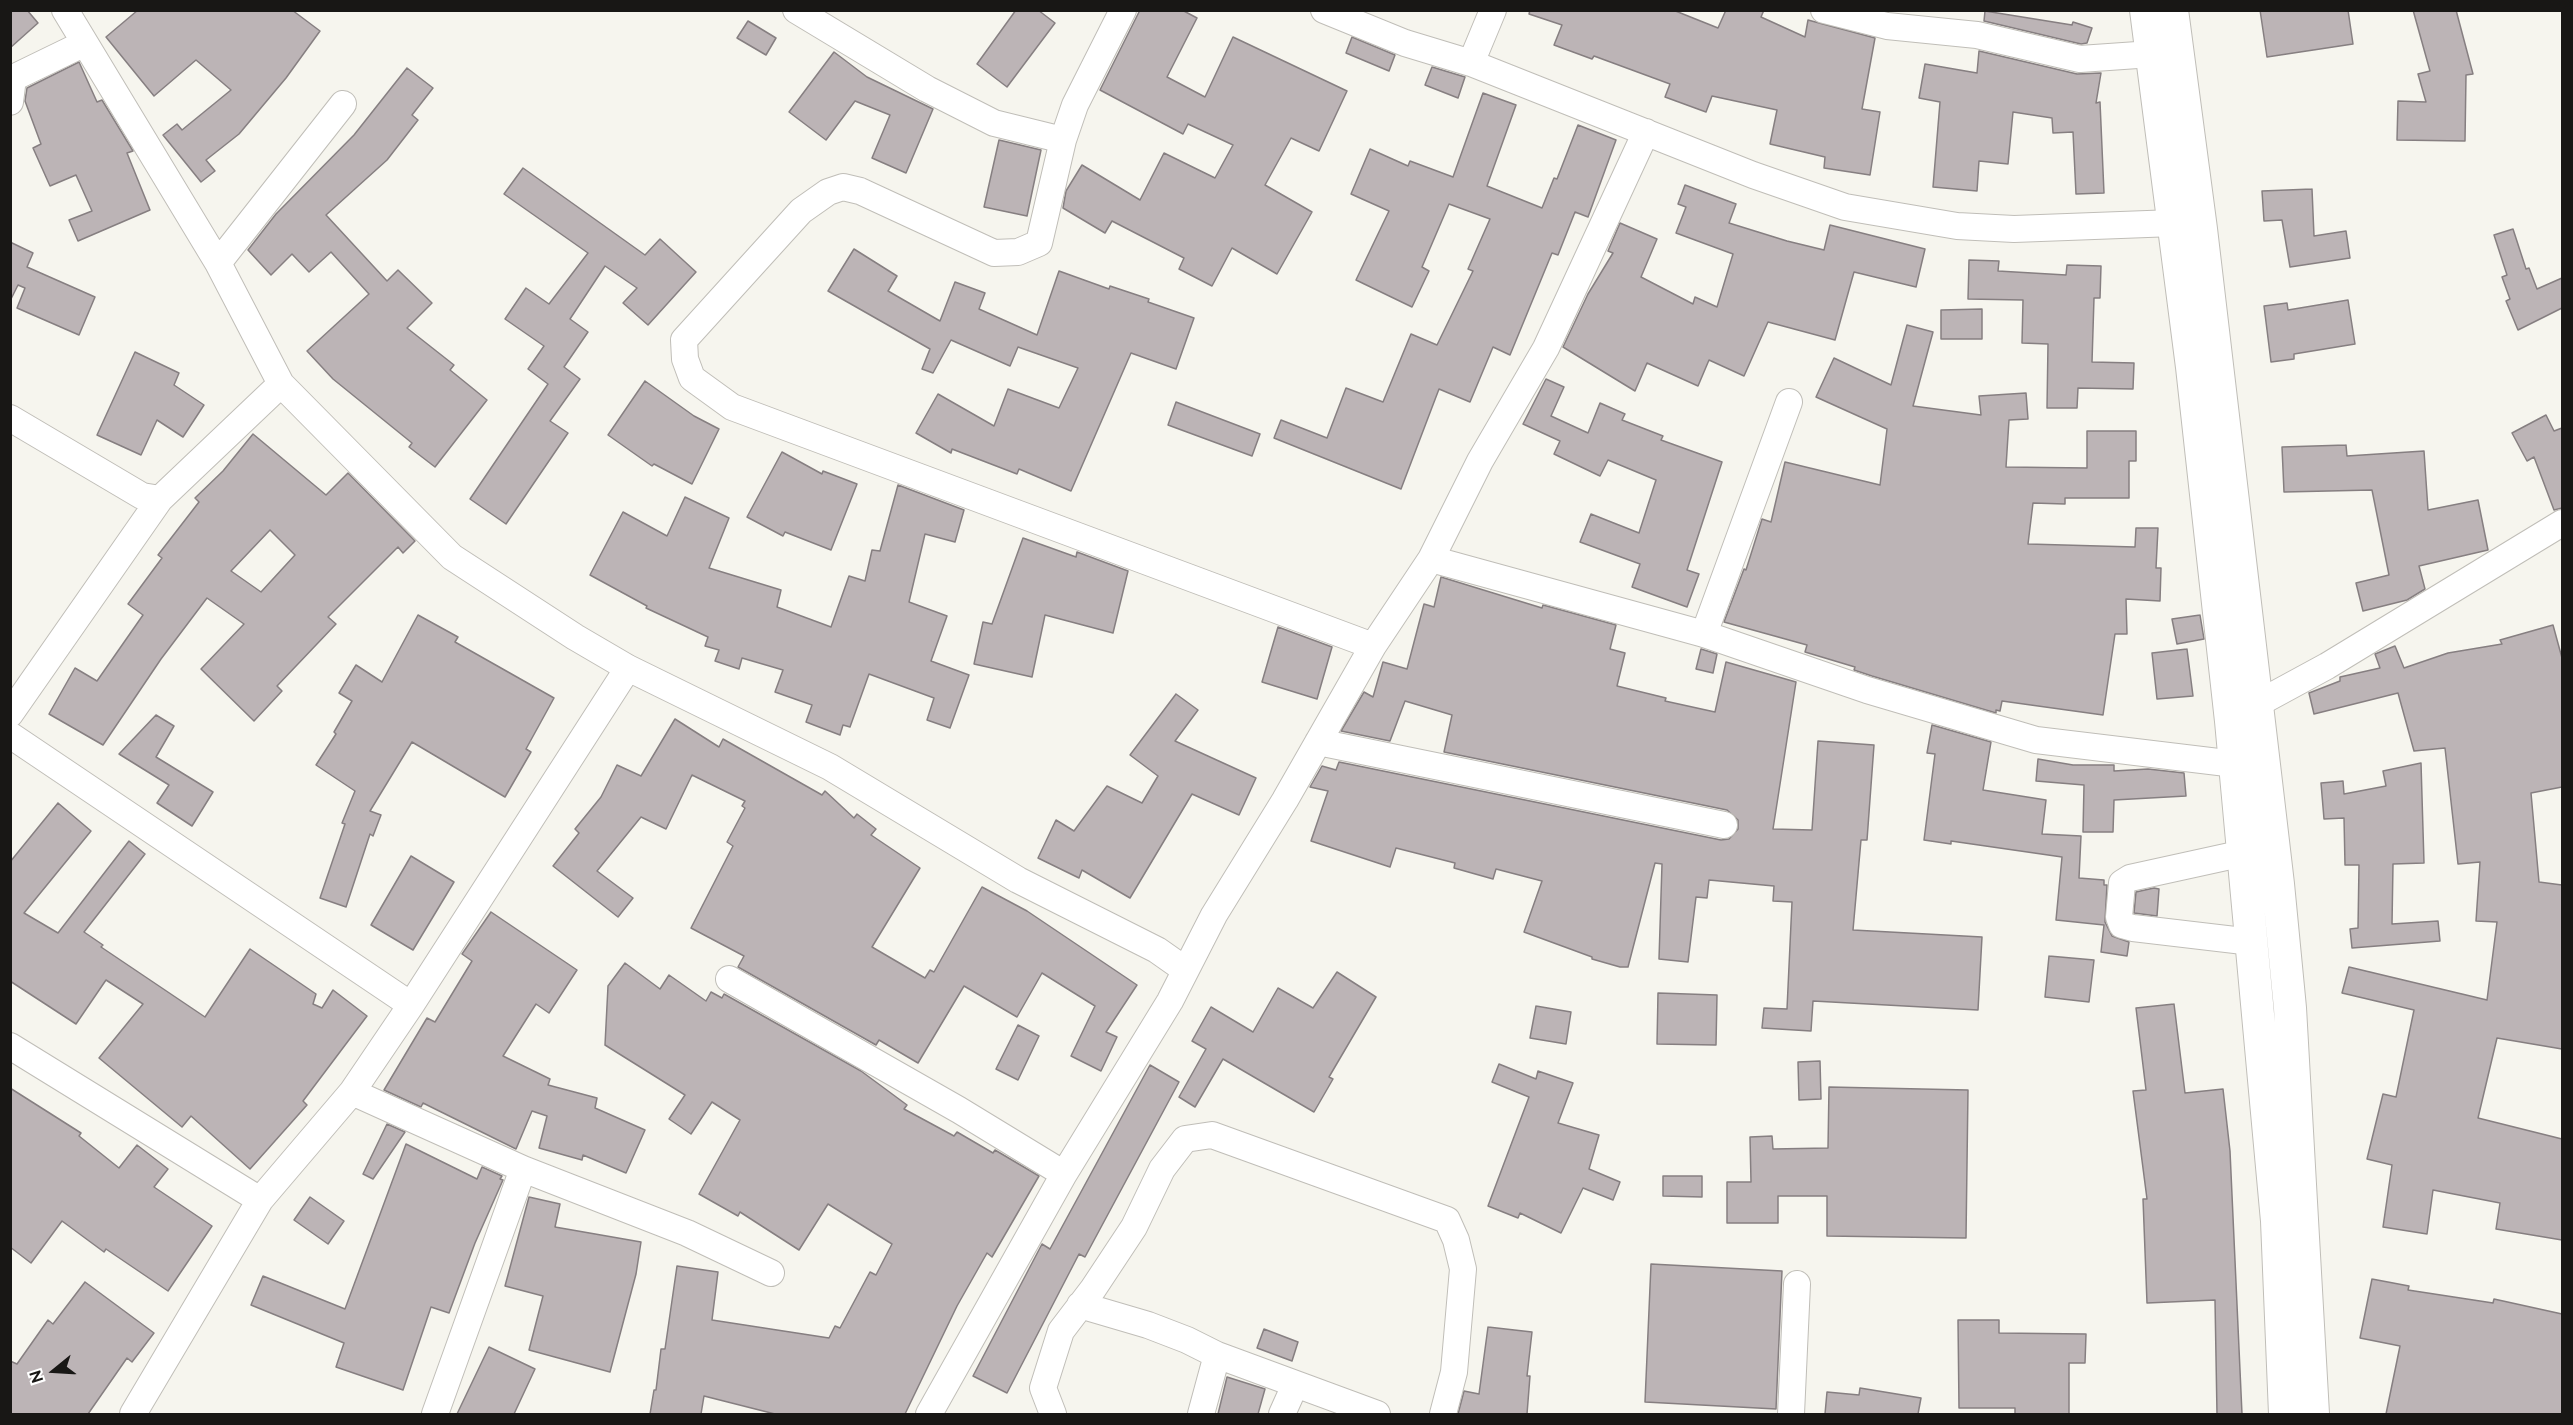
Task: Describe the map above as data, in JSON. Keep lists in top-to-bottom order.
{
  "north": "left"
}
